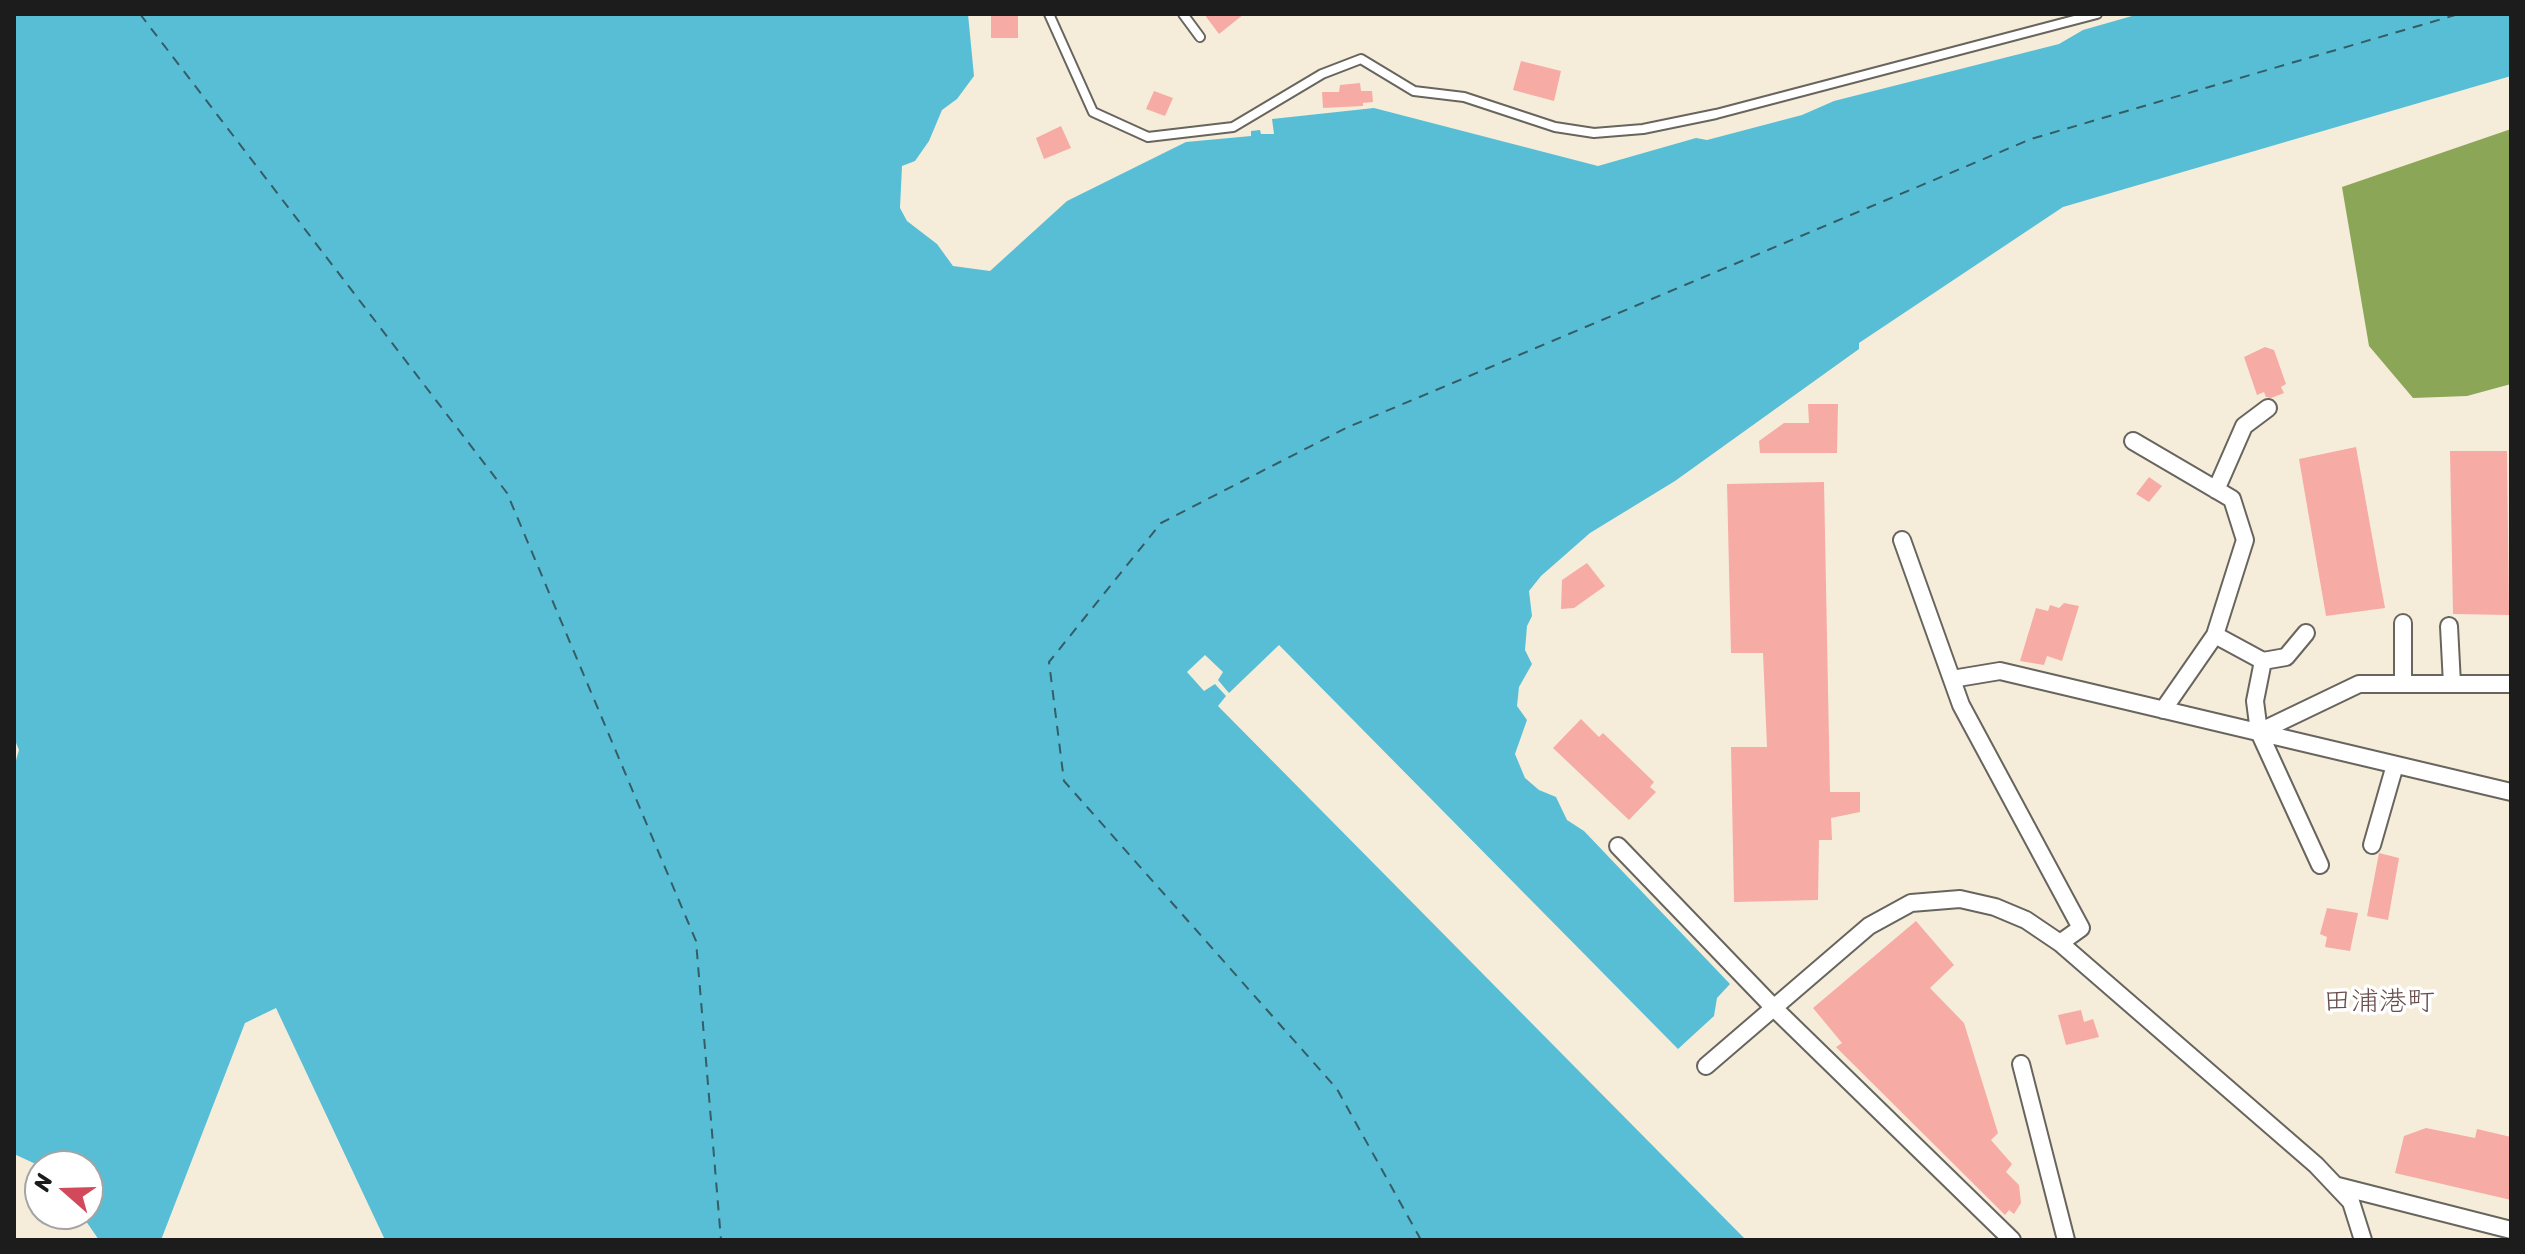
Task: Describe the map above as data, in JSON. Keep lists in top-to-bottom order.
{
  "districts": ["田浦港町"],
  "north": "left"
}
